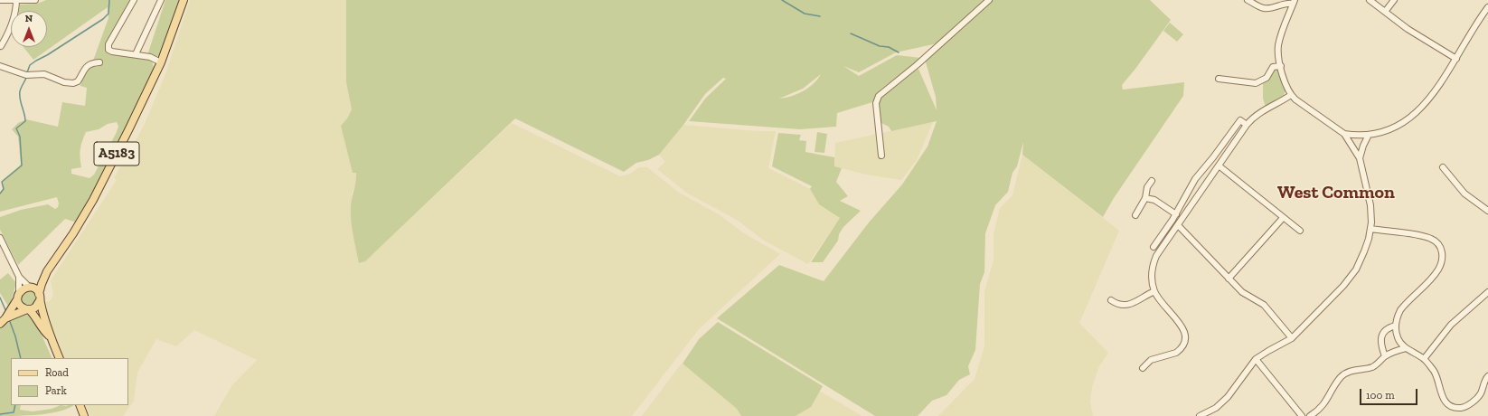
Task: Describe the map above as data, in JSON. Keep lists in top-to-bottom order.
{
  "streets": {
    "main road": ["A5183"]
  },
  "districts": ["West Common"],
  "legend": ["Road", "Park"],
  "scale_bar": "100 m",
  "north": "top"
}
